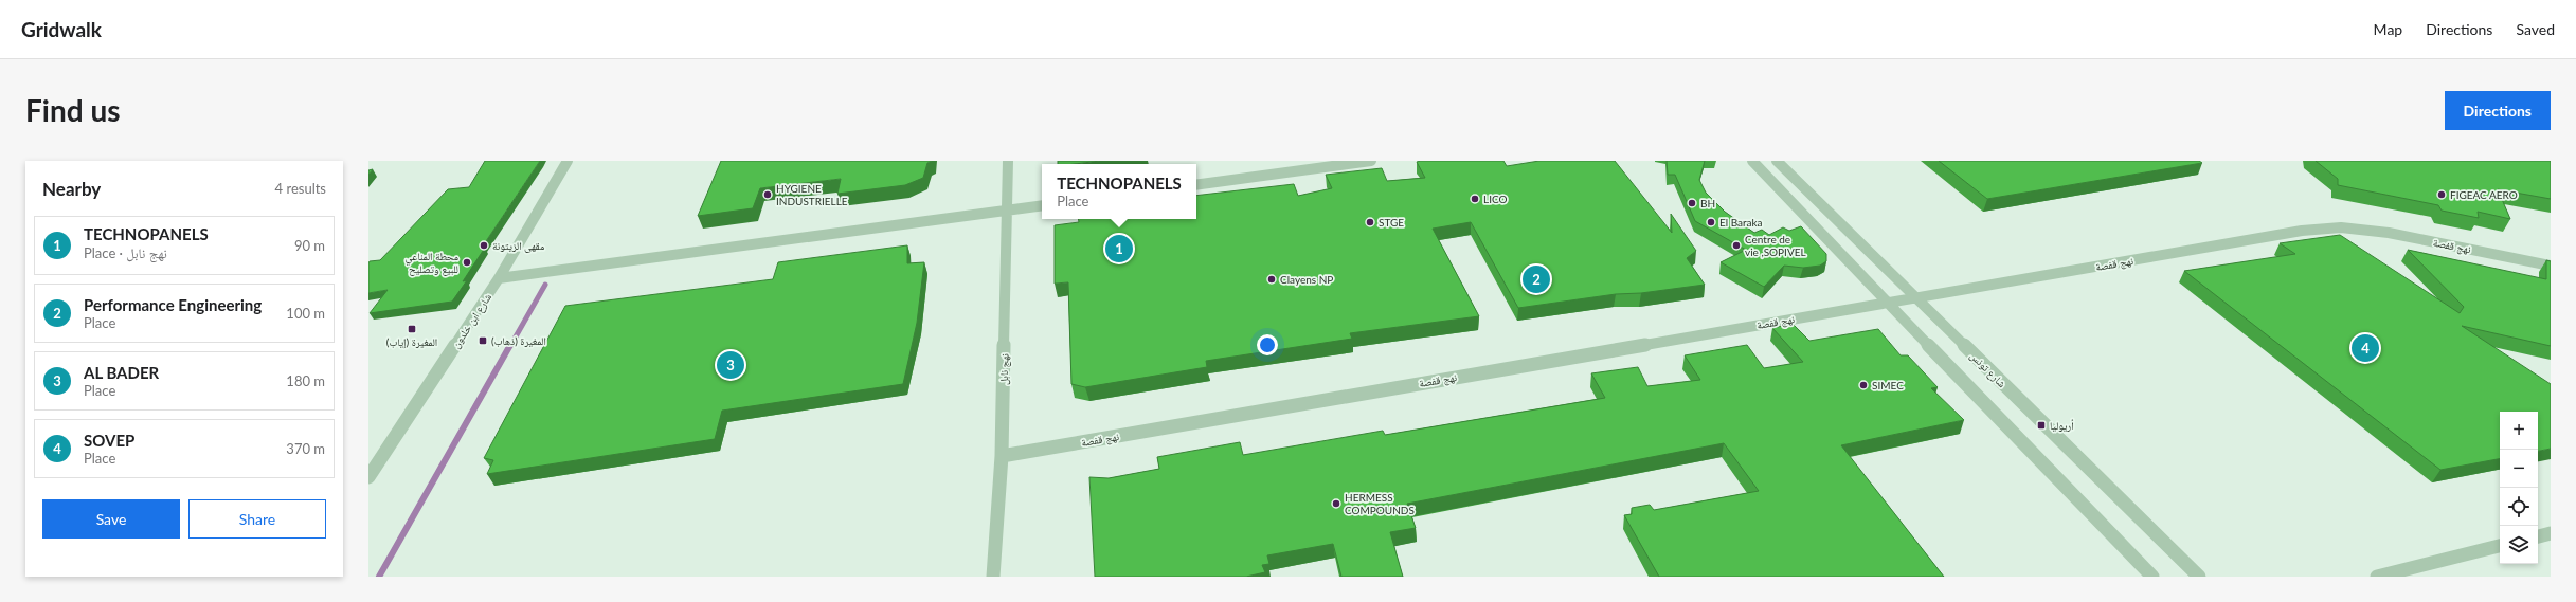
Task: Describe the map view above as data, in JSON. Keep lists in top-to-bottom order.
{
  "streets": {
    "street": [
      "نهج قفصة",
      "شارع ابن خلدون",
      "نهج نابل",
      "شارع تونس"
    ]
  },
  "crossings": [
    ["نهج قفصة", "نهج نابل"],
    ["نهج قفصة", "شارع تونس"]
  ],
  "places": {
    "other": [
      "HYGIENE INDUSTRIELLE",
      "FIGEAC AERO",
      "LICO",
      "BH",
      "STGE",
      "El Baraka",
      "مقهى الزيتونة",
      "Centre de vie ,SOPIVEL",
      "محطة المناعي للبيع وتصليح",
      "Clayens NP",
      "SIMEC",
      "HERMESS COMPOUNDS"
    ],
    "transit": ["المغيرة (إياب)", "المغيرة (ذهاب)", "أريوليا"]
  },
  "page": {
    "header": "Gridwalk",
    "nav": ["Map", "Directions", "Saved"],
    "buttons": [
      "Directions",
      ["Save", "Share"]
    ],
    "title": "Find us",
    "heading": ["Nearby", "4 results"],
    "popup": ["TECHNOPANELS", "Place"],
    "list": [
      {
        "mark": "1",
        "name": "TECHNOPANELS",
        "note": "Place · نهج نابل",
        "value": "90 m"
      },
      {
        "mark": "2",
        "name": "Performance Engineering",
        "note": "Place",
        "value": "100 m"
      },
      {
        "mark": "3",
        "name": "AL BADER",
        "note": "Place",
        "value": "180 m"
      },
      {
        "mark": "4",
        "name": "SOVEP",
        "note": "Place",
        "value": "370 m"
      }
    ],
    "pins": [
      "1",
      "2",
      "4",
      "3"
    ],
    "map_buttons": ["+", "−"]
  }
}
